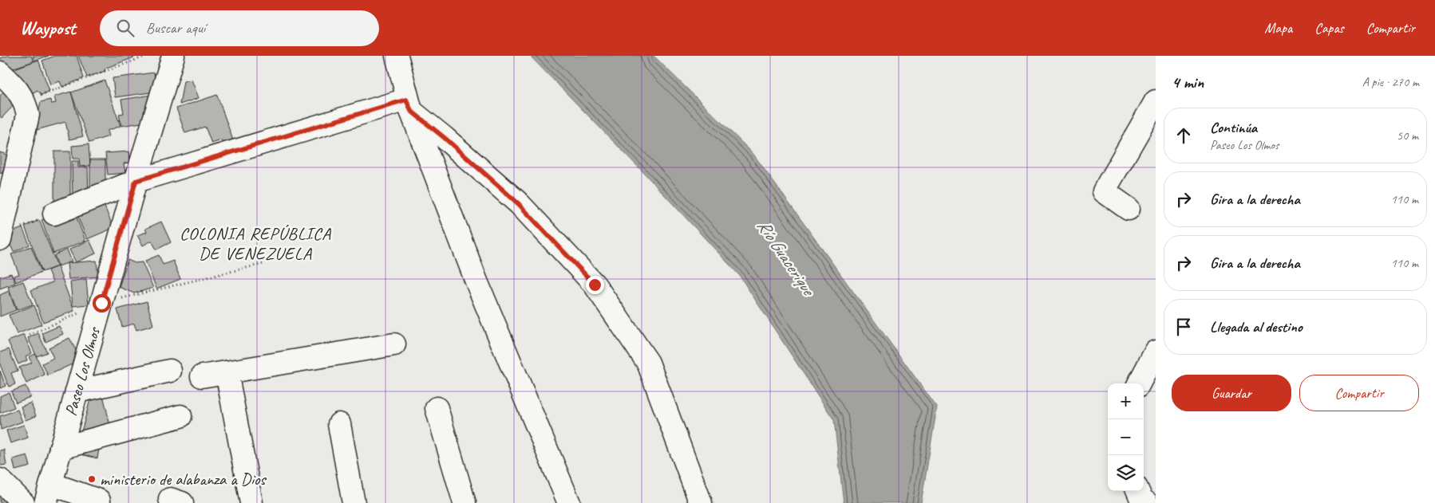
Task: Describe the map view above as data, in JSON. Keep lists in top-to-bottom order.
{
  "streets": {
    "street": ["Paseo Los Olmos"]
  },
  "districts": ["COLONIA REPÚBLICA DE VENEZUELA"],
  "water": ["Río Guacerique"],
  "places": ["ministerio de alabanza a Dios"],
  "page": {
    "header": "Waypost",
    "search": "Buscar aquí",
    "nav": ["Mapa", "Capas", "Compartir"],
    "heading": ["4 min", "A pie · 270 m"],
    "list": [
      ["Continúa", "Paseo Los Olmos", "50 m"],
      ["Gira a la derecha", "110 m"],
      ["Gira a la derecha", "110 m"],
      "Llegada al destino"
    ],
    "buttons": ["Guardar", "Compartir"],
    "map_buttons": ["+", "−"]
  }
}
